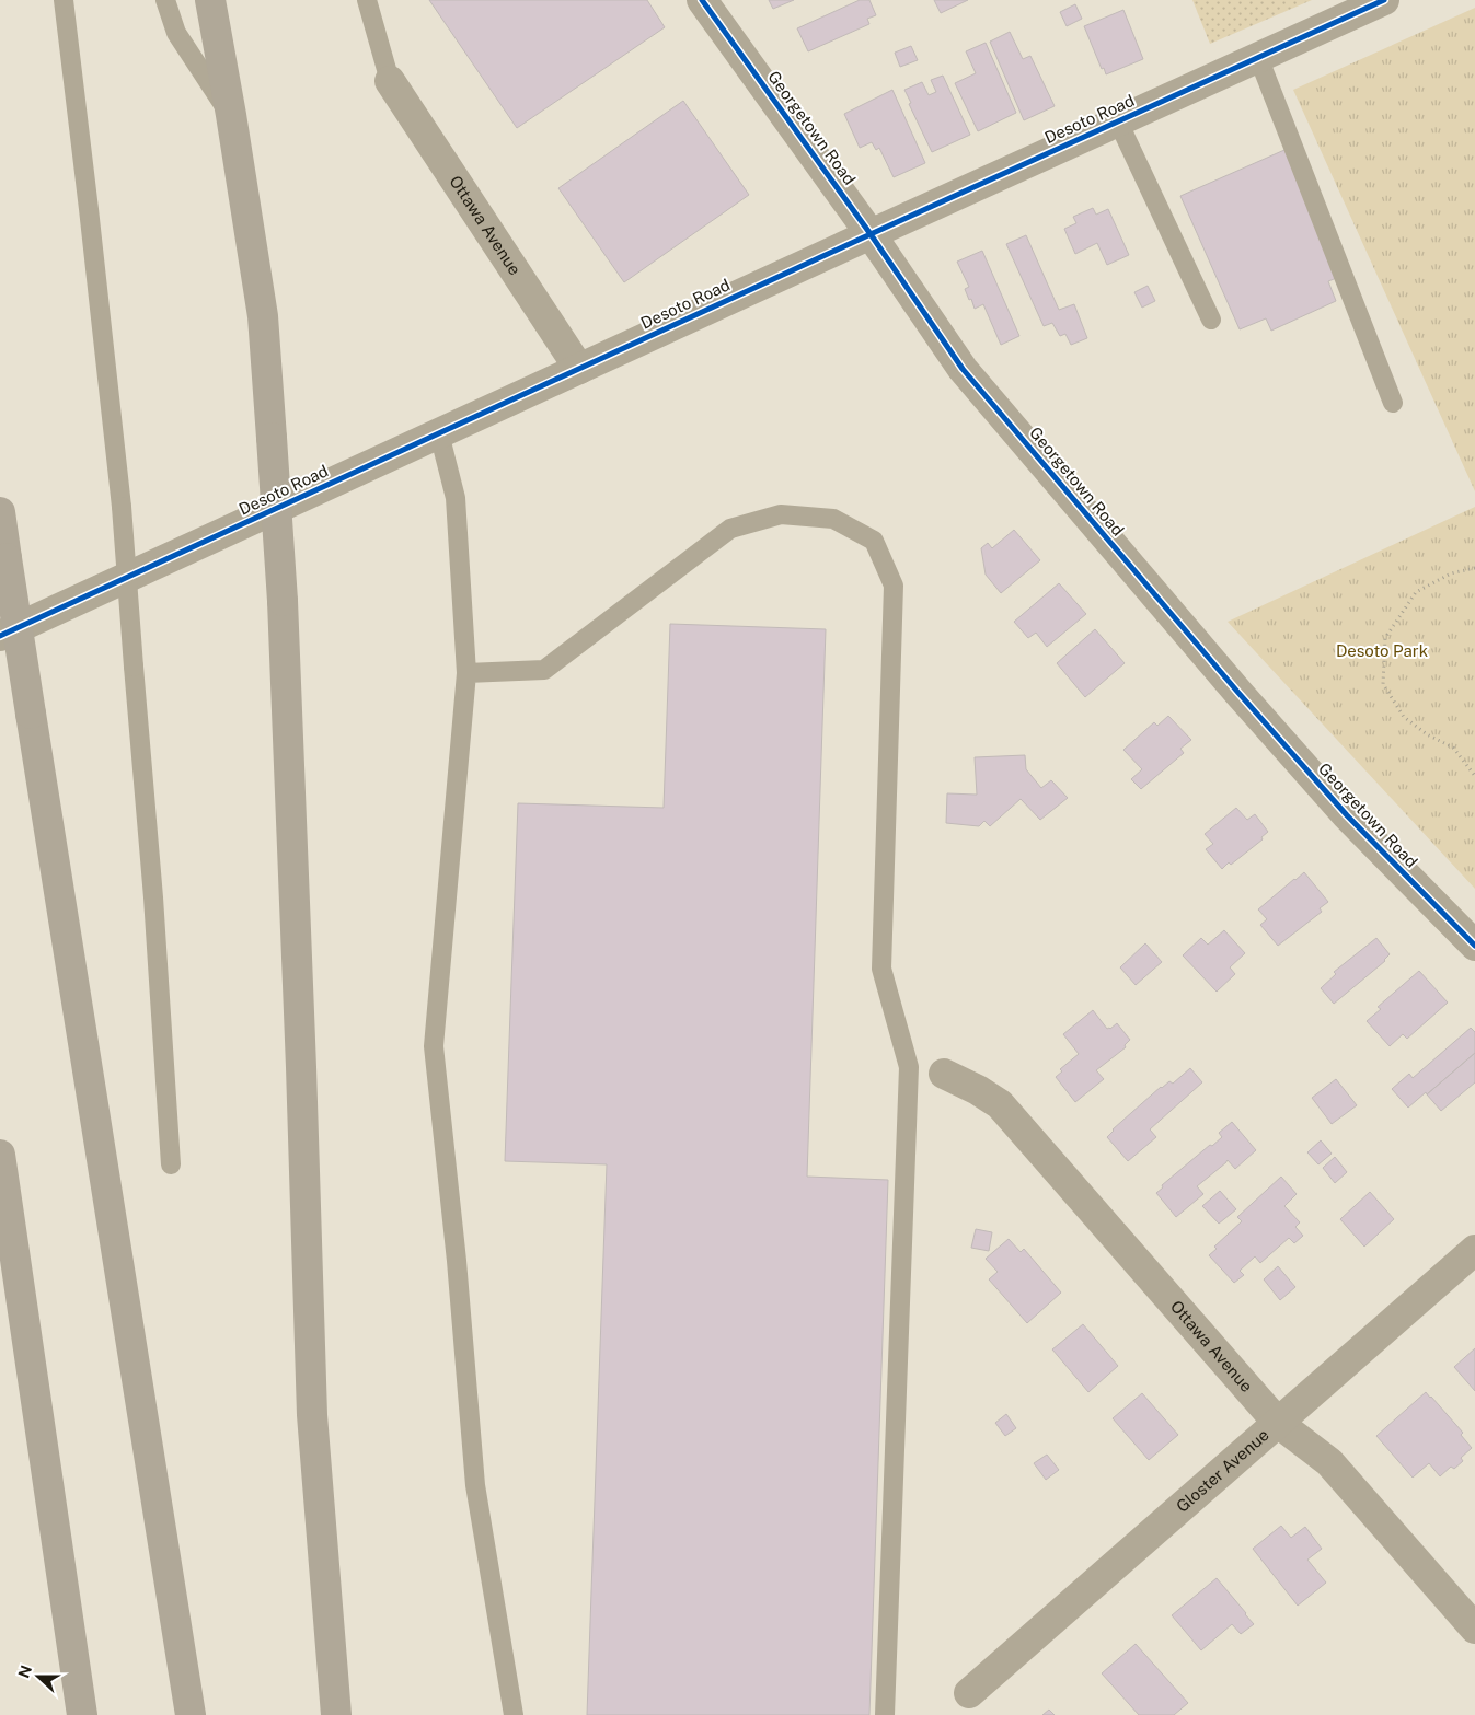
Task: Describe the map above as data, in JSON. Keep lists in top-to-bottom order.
{
  "streets": {
    "street": [
      "Desoto Road",
      "Georgetown Road",
      "Ottawa Avenue",
      "Gloster Avenue"
    ]
  },
  "crossings": [
    ["Desoto Road", "Georgetown Road"],
    ["Desoto Road", "Ottawa Avenue"],
    ["Ottawa Avenue", "Gloster Avenue"]
  ],
  "parks": ["Desoto Park"],
  "north": "left"
}
